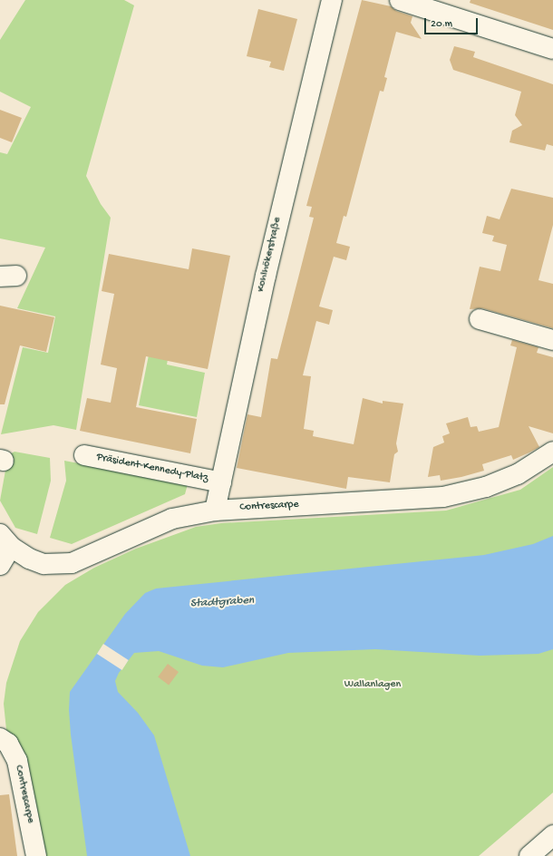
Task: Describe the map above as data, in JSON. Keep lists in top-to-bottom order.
{
  "streets": {
    "street": ["Kohlhökerstraße", "Präsident-Kennedy-Platz", "Contrescarpe"]
  },
  "crossings": [
    ["Kohlhökerstraße", "Präsident-Kennedy-Platz"],
    ["Kohlhökerstraße", "Contrescarpe"]
  ],
  "water": ["Stadtgraben"],
  "parks": ["Wallanlagen"],
  "scale_bar": "20 m"
}
